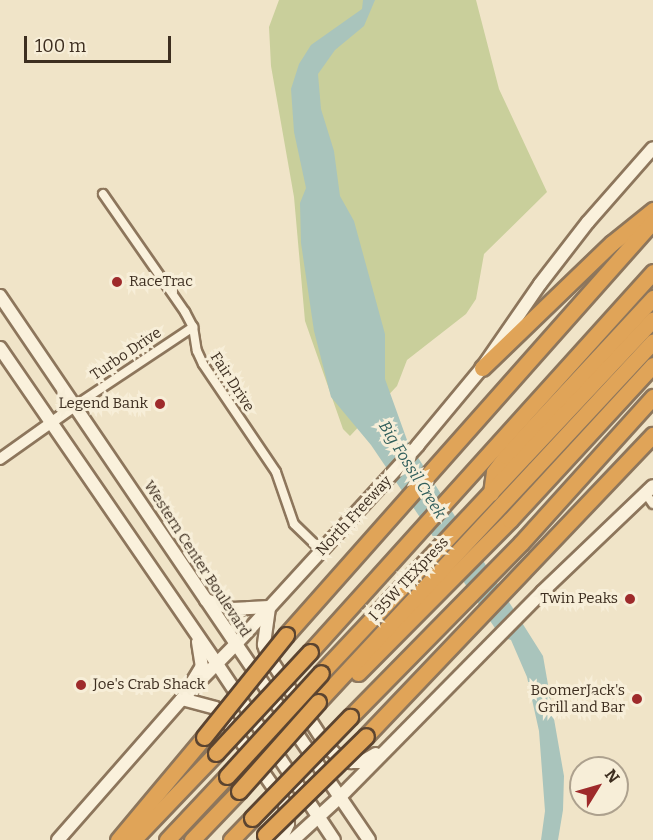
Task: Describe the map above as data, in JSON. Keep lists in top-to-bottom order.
{
  "streets": {
    "highway": ["I 35W TEXpress"],
    "main road": ["North Freeway", "Western Center Boulevard"],
    "street": ["Turbo Drive", "Fair Drive"]
  },
  "crossings": [
    ["Turbo Drive", "Fair Drive"],
    ["Turbo Drive", "Western Center Boulevard"],
    ["Fair Drive", "North Freeway"],
    ["North Freeway", "Western Center Boulevard"]
  ],
  "water": ["Big Fossil Creek"],
  "places": [
    "RaceTrac",
    "Legend Bank",
    "Twin Peaks",
    "Joe's Crab Shack",
    "BoomerJack's Grill and Bar"
  ],
  "scale_bar": "100 m",
  "north": "top right"
}
